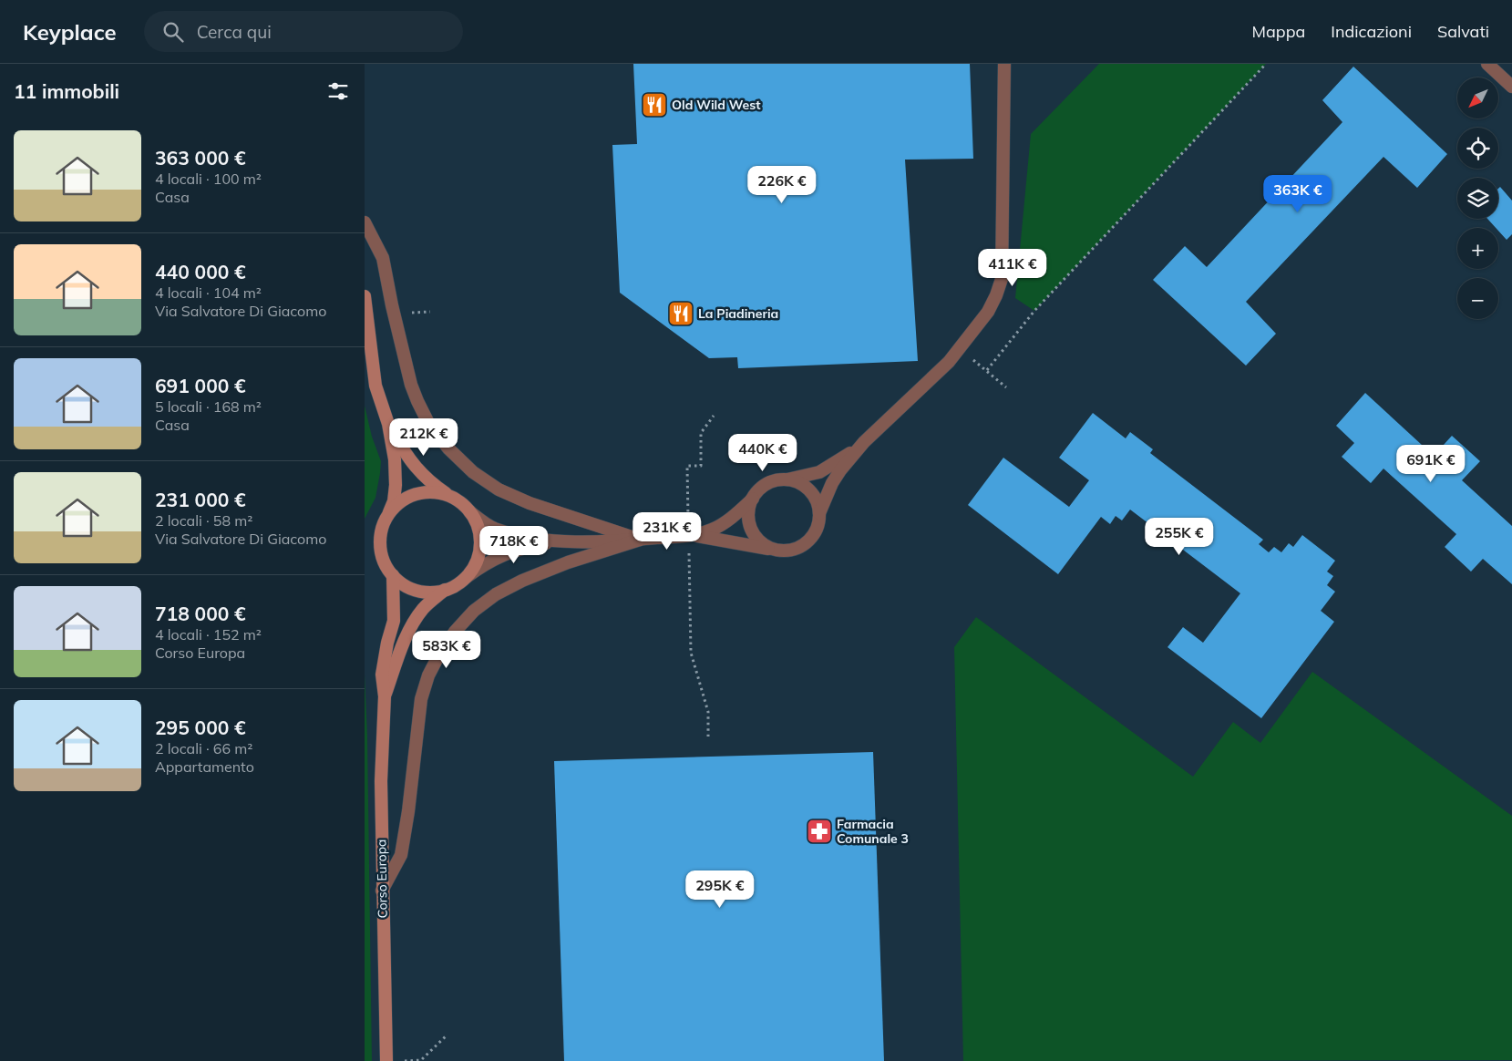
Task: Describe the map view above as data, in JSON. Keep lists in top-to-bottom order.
{
  "streets": {
    "main road": ["Corso Europa"]
  },
  "places": {
    "restaurant": ["Old Wild West", "La Piadineria"],
    "pharmacy": ["Farmacia Comunale 3"]
  },
  "north": "bottom left",
  "page": {
    "header": "Keyplace",
    "search": "Cerca qui",
    "nav": ["Mappa", "Indicazioni", "Salvati"],
    "heading": "11 immobili",
    "map_buttons": ["+", "−"],
    "list": [
      {
        "name": "363 000 €",
        "note": "4 locali · 100 m² · Casa"
      },
      {
        "name": "440 000 €",
        "note": "4 locali · 104 m² · Via Salvatore Di Giacomo"
      },
      {
        "name": "691 000 €",
        "note": "5 locali · 168 m² · Casa"
      },
      {
        "name": "231 000 €",
        "note": "2 locali · 58 m² · Via Salvatore Di Giacomo"
      },
      {
        "name": "718 000 €",
        "note": "4 locali · 152 m² · Corso Europa"
      },
      {
        "name": "295 000 €",
        "note": "2 locali · 66 m² · Appartamento"
      }
    ],
    "price": [
      "226K €",
      "363K €",
      "411K €",
      "212K €",
      "440K €",
      "691K €",
      "231K €",
      "255K €",
      "718K €",
      "583K €",
      "295K €"
    ]
  }
}
